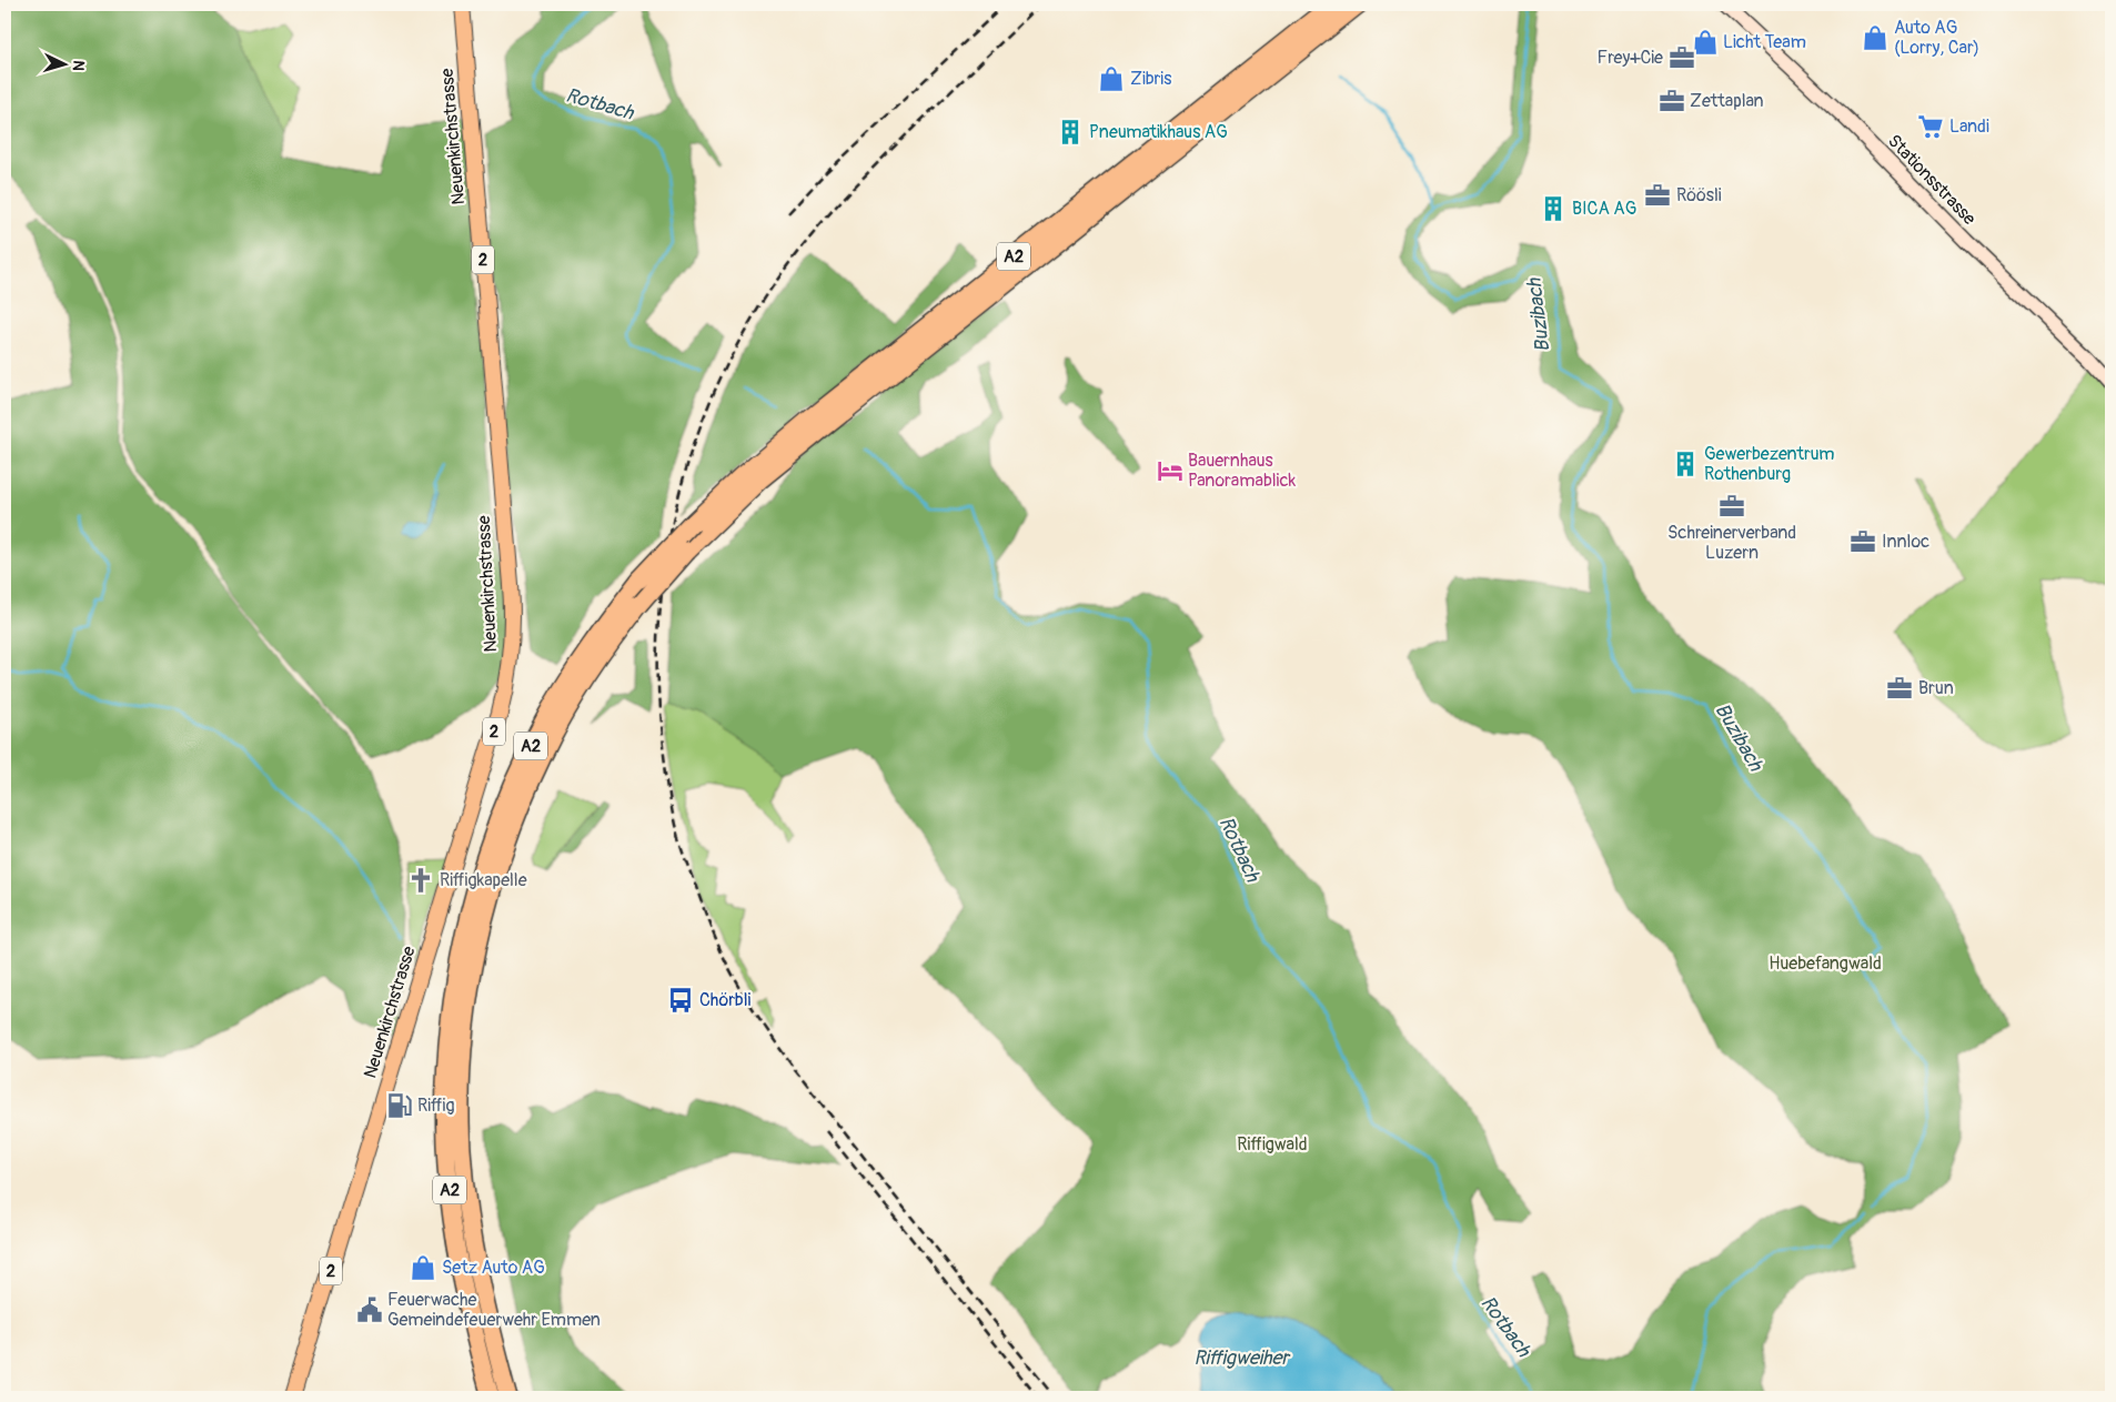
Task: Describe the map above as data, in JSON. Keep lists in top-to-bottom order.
{
  "streets": {
    "highway": ["A2"],
    "main road": ["Neuenkirchstrasse", "Stationsstrasse", "2"]
  },
  "water": ["Rotbach", "Buzibach", "Riffigweiher"],
  "parks": ["Huebefangwald", "Riffigwald"],
  "places": {
    "shop": [
      "Auto AG (Lorry, Car)",
      "Licht Team",
      "Zibris",
      "Setz Auto AG"
    ],
    "office": [
      "Frey+Cie",
      "Zettaplan",
      "Röösli",
      "Schreinerverband Luzern",
      "Innloc",
      "Brun"
    ],
    "supermarket": ["Landi"],
    "building": ["Pneumatikhaus AG", "BICA AG", "Gewerbezentrum Rothenburg"],
    "hotel": ["Bauernhaus Panoramablick"],
    "church": ["Riffigkapelle"],
    "bus stop": ["Chörbli"],
    "fuel station": ["Riffig"],
    "public building": ["Feuerwache Gemeindefeuerwehr Emmen"]
  },
  "north": "right"
}
